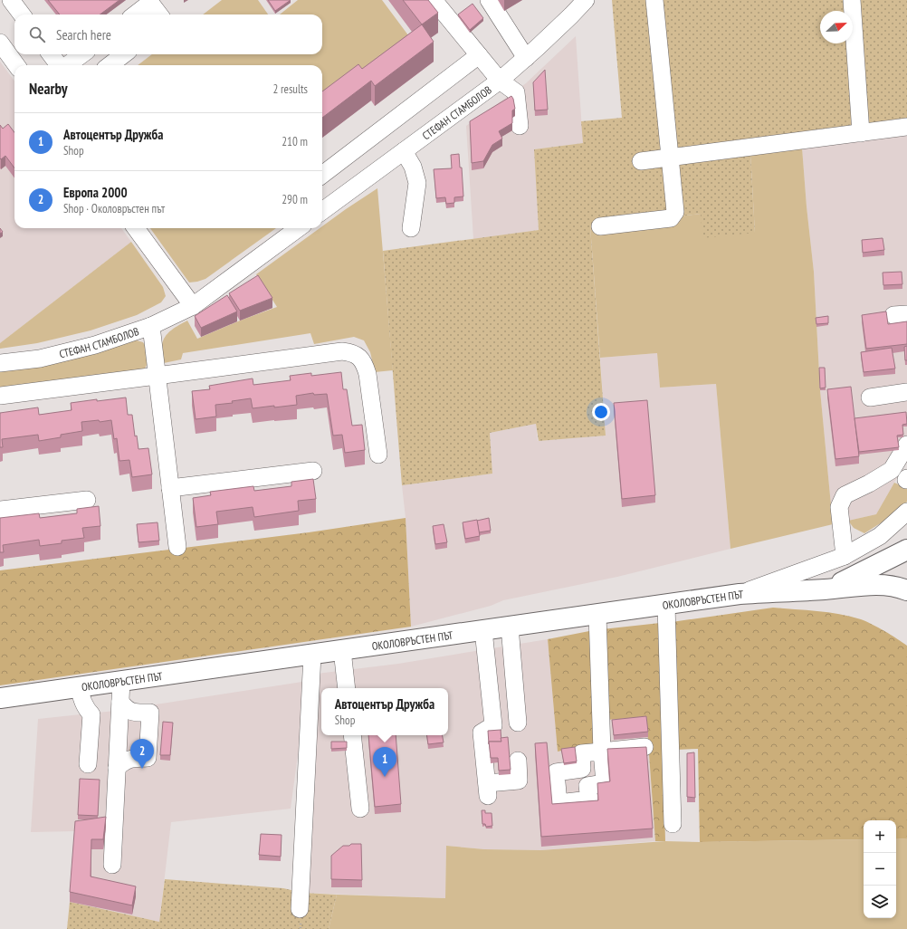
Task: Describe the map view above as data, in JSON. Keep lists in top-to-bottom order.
{
  "streets": {
    "main road": ["ОКОЛОВРЪСТЕН ПЪТ"],
    "street": ["СТЕФАН СТАМБОЛОВ"]
  },
  "north": "top right",
  "page": {
    "search": "Search here",
    "heading": ["Nearby", "2 results"],
    "list": [
      {
        "mark": "1",
        "name": "Автоцентър Дружба",
        "note": "Shop",
        "value": "210 m"
      },
      {
        "mark": "2",
        "name": "Европа 2000",
        "note": "Shop · Околовръстен път",
        "value": "290 m"
      }
    ],
    "popup": ["Автоцентър Дружба", "Shop"],
    "pins": ["2", "1"],
    "map_buttons": ["+", "−"]
  }
}
